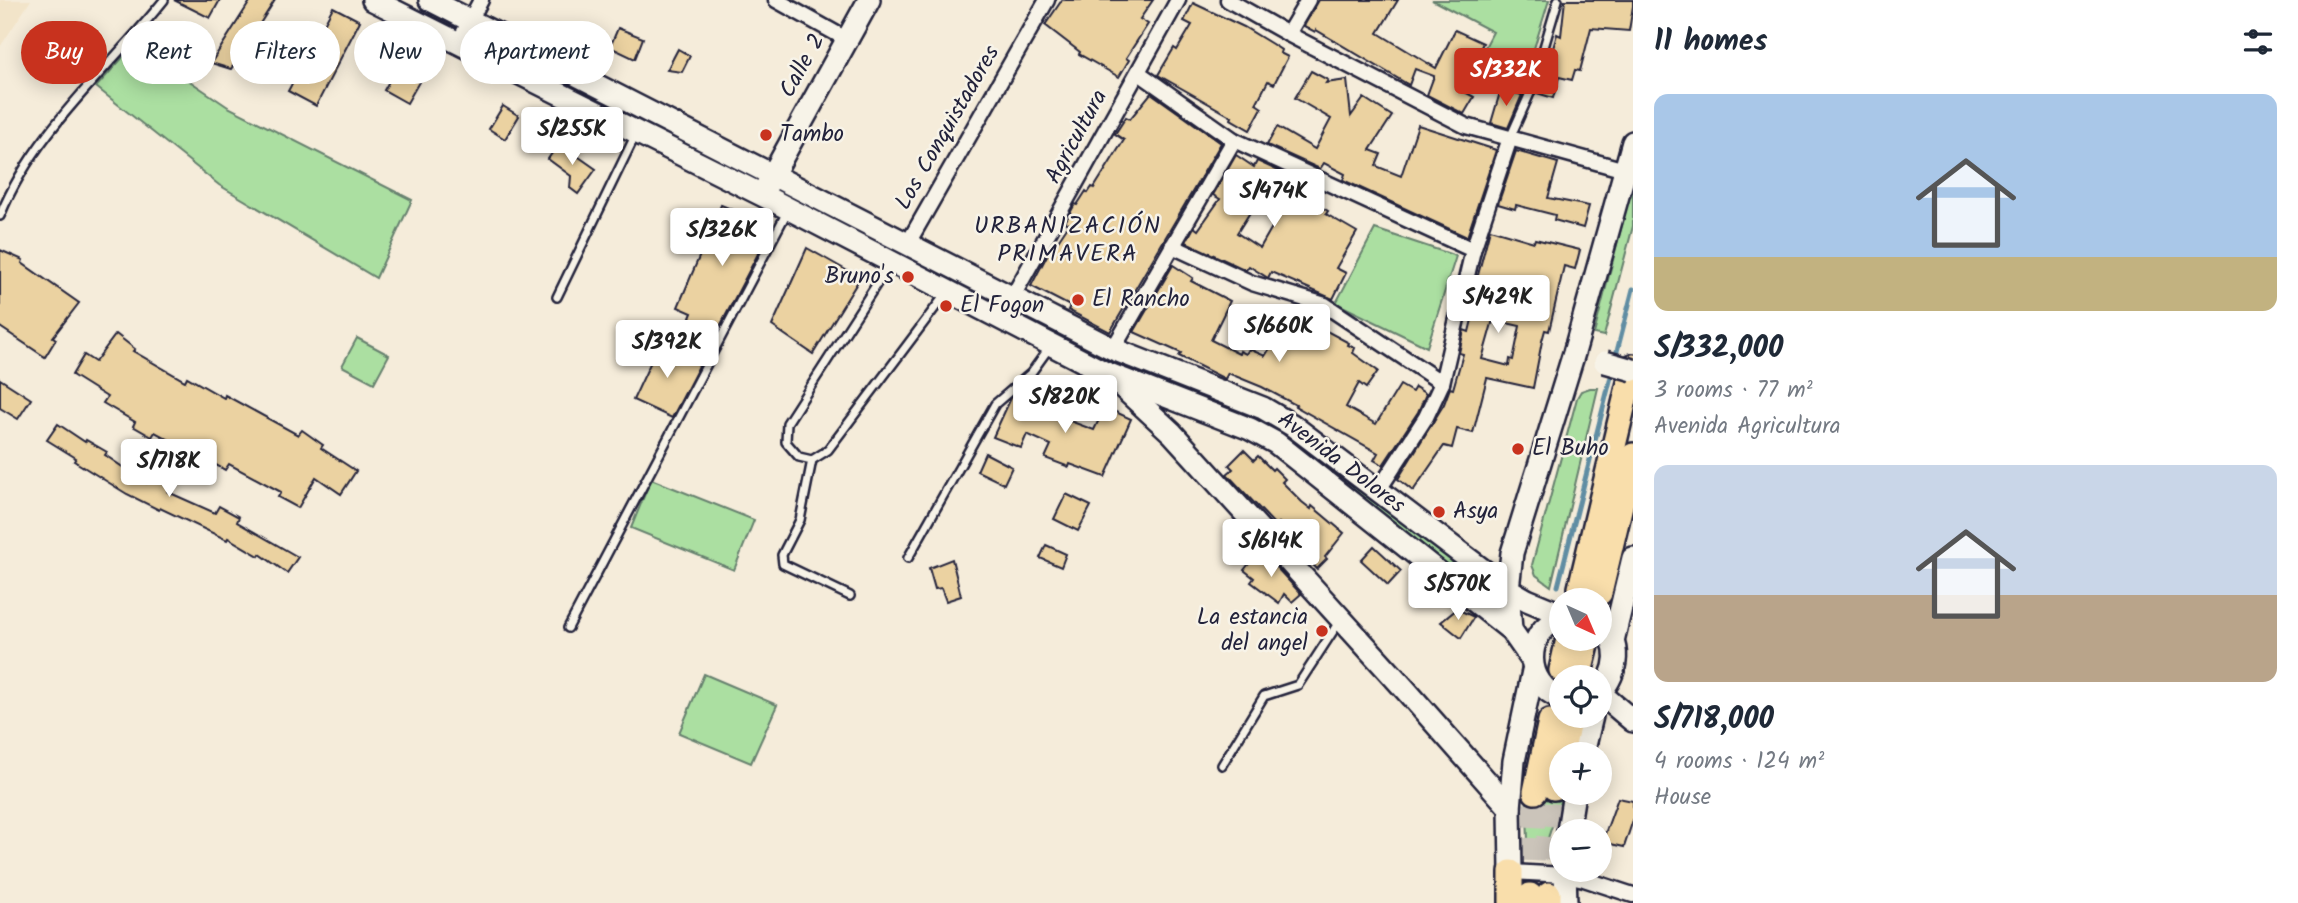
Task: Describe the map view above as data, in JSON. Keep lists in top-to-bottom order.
{
  "streets": {
    "main road": ["Calle 2", "Avenida Dolores"],
    "street": ["Los Conquistadores", "Agricultura"]
  },
  "crossings": [
    ["Calle 2", "Avenida Dolores"],
    ["Los Conquistadores", "Avenida Dolores"],
    ["Agricultura", "Avenida Dolores"]
  ],
  "districts": ["URBANIZACIÓN PRIMAVERA"],
  "places": [
    "Tambo",
    "Bruno's",
    "El Rancho",
    "El Fogon",
    "El Buho",
    "Asya",
    "La estancia del angel"
  ],
  "north": "bottom right",
  "page": {
    "heading": "11 homes",
    "chip": [
      "Buy",
      "Rent",
      "Filters",
      "New",
      "Apartment"
    ],
    "price": [
      "S/332K",
      "S/255K",
      "S/474K",
      "S/326K",
      "S/429K",
      "S/660K",
      "S/392K",
      "S/820K",
      "S/718K",
      "S/614K",
      "S/570K"
    ],
    "list": [
      {
        "name": "S/332,000",
        "note": "3 rooms · 77 m² · Avenida Agricultura"
      },
      {
        "name": "S/718,000",
        "note": "4 rooms · 124 m² · House"
      }
    ],
    "map_buttons": ["+", "−"]
  }
}
